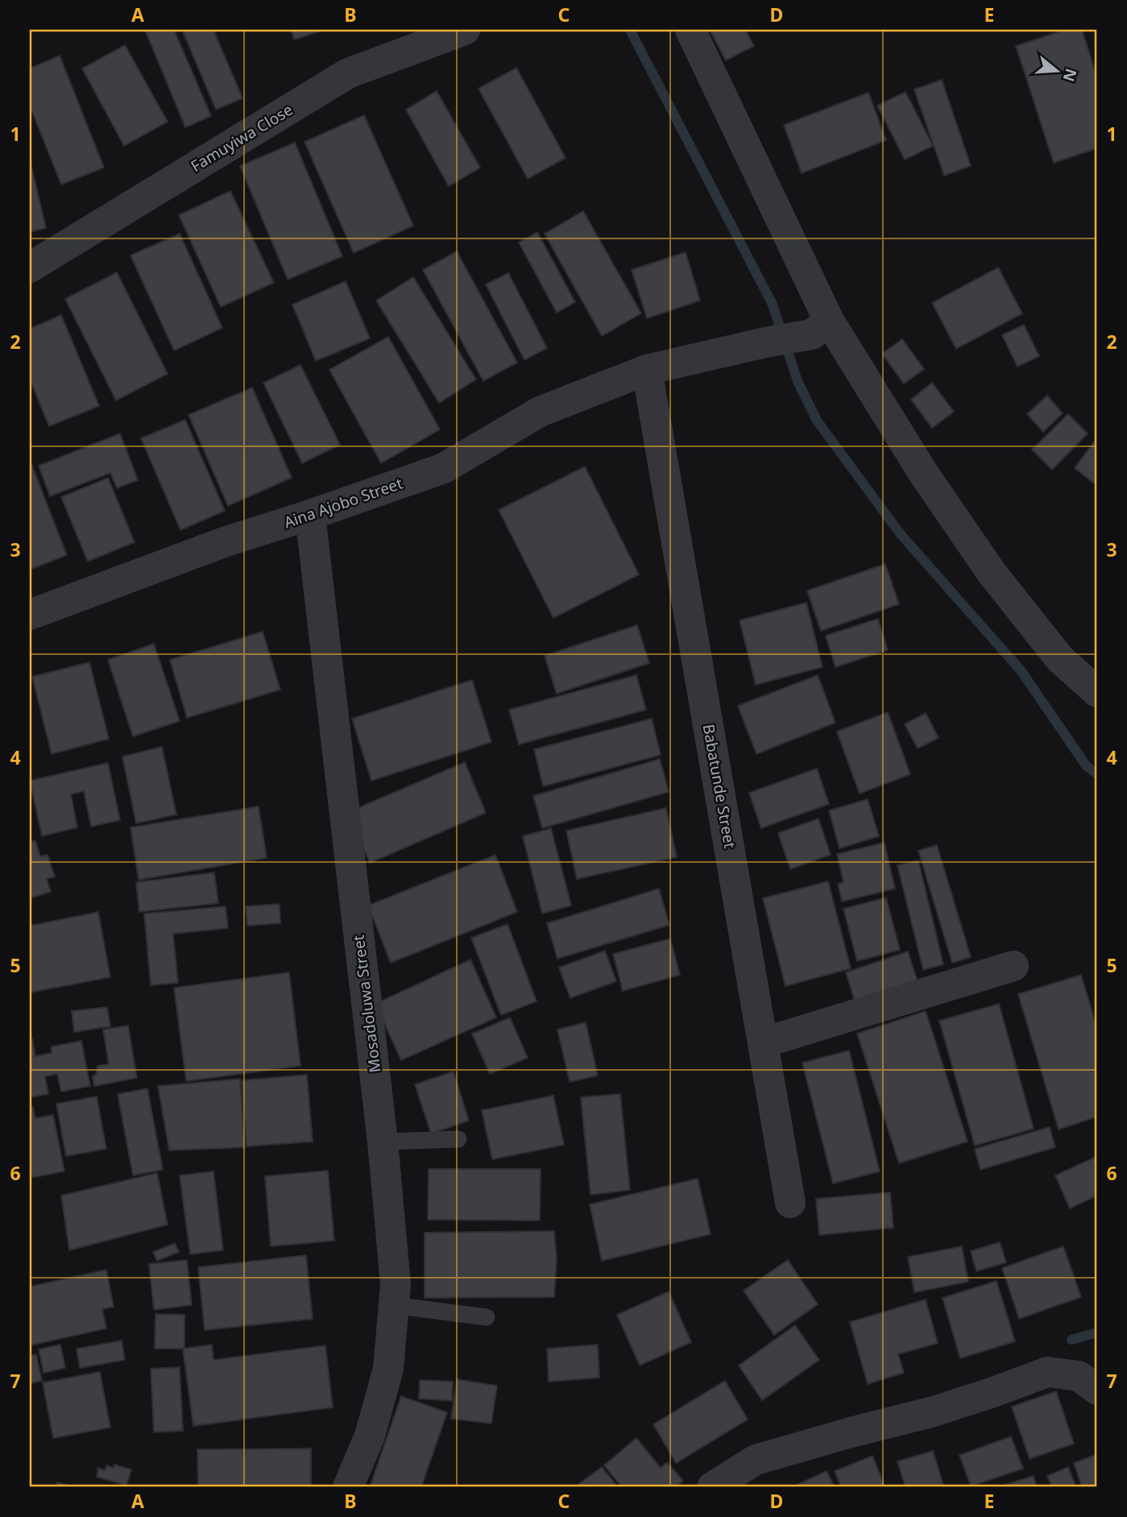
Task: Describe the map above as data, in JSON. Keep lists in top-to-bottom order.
{
  "streets": {
    "street": [
      "Famuyiwa Close",
      "Aina Ajobo Street",
      "Babatunde Street",
      "Mosadoluwa Street"
    ]
  },
  "crossings": [
    ["Aina Ajobo Street", "Babatunde Street"],
    ["Aina Ajobo Street", "Mosadoluwa Street"]
  ],
  "north": "right",
  "grid": {
    "columns": [
      "A",
      "B",
      "C",
      "D",
      "E"
    ],
    "rows": [
      "1",
      "2",
      "3",
      "4",
      "5",
      "6",
      "7"
    ]
  }
}
